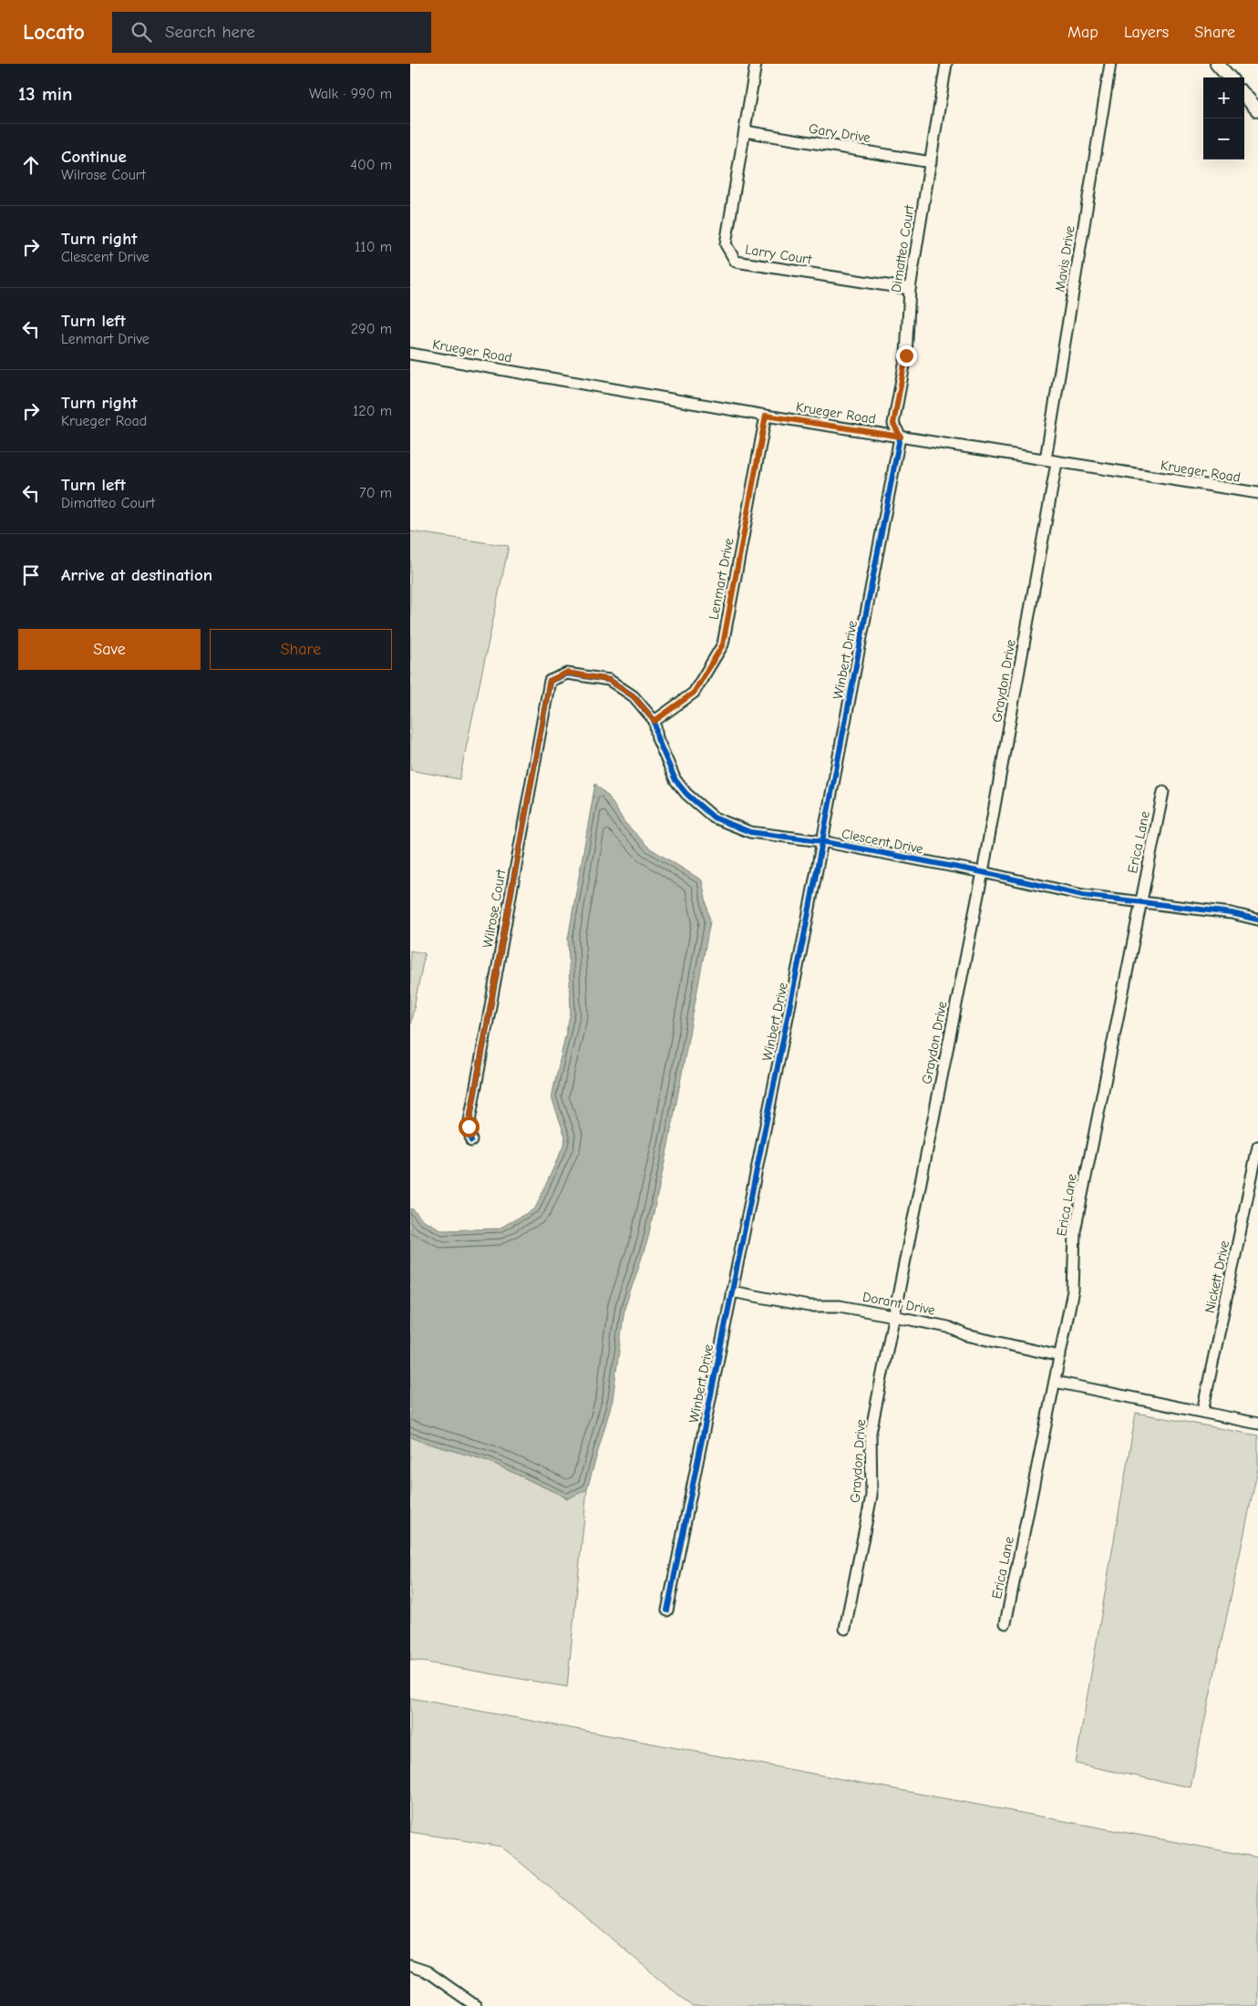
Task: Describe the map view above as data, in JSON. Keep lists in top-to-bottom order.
{
  "streets": {
    "street": [
      "Gary Drive",
      "Dimatteo Court",
      "Larry Court",
      "Mavis Drive",
      "Krueger Road",
      "Lenmart Drive",
      "Winbert Drive",
      "Graydon Drive",
      "Clescent Drive",
      "Erica Lane",
      "Wilrose Court",
      "Nickett Drive",
      "Dorant Drive"
    ]
  },
  "crossings": [
    ["Gary Drive", "Dimatteo Court"],
    ["Gary Drive", "Larry Court"],
    ["Dimatteo Court", "Larry Court"],
    ["Dimatteo Court", "Krueger Road"],
    ["Dimatteo Court", "Winbert Drive"],
    ["Mavis Drive", "Krueger Road"],
    ["Krueger Road", "Lenmart Drive"],
    ["Krueger Road", "Winbert Drive"],
    ["Krueger Road", "Graydon Drive"],
    ["Lenmart Drive", "Clescent Drive"],
    ["Winbert Drive", "Clescent Drive"],
    ["Winbert Drive", "Dorant Drive"],
    ["Graydon Drive", "Clescent Drive"],
    ["Graydon Drive", "Dorant Drive"],
    ["Clescent Drive", "Erica Lane"],
    ["Clescent Drive", "Wilrose Court"],
    ["Erica Lane", "Dorant Drive"]
  ],
  "page": {
    "header": "Locato",
    "search": "Search here",
    "nav": ["Map", "Layers", "Share"],
    "heading": ["13 min", "Walk · 990 m"],
    "map_buttons": ["+", "−"],
    "list": [
      ["Continue", "Wilrose Court", "400 m"],
      ["Turn right", "Clescent Drive", "110 m"],
      ["Turn left", "Lenmart Drive", "290 m"],
      ["Turn right", "Krueger Road", "120 m"],
      ["Turn left", "Dimatteo Court", "70 m"],
      "Arrive at destination"
    ],
    "buttons": ["Save", "Share"]
  }
}
